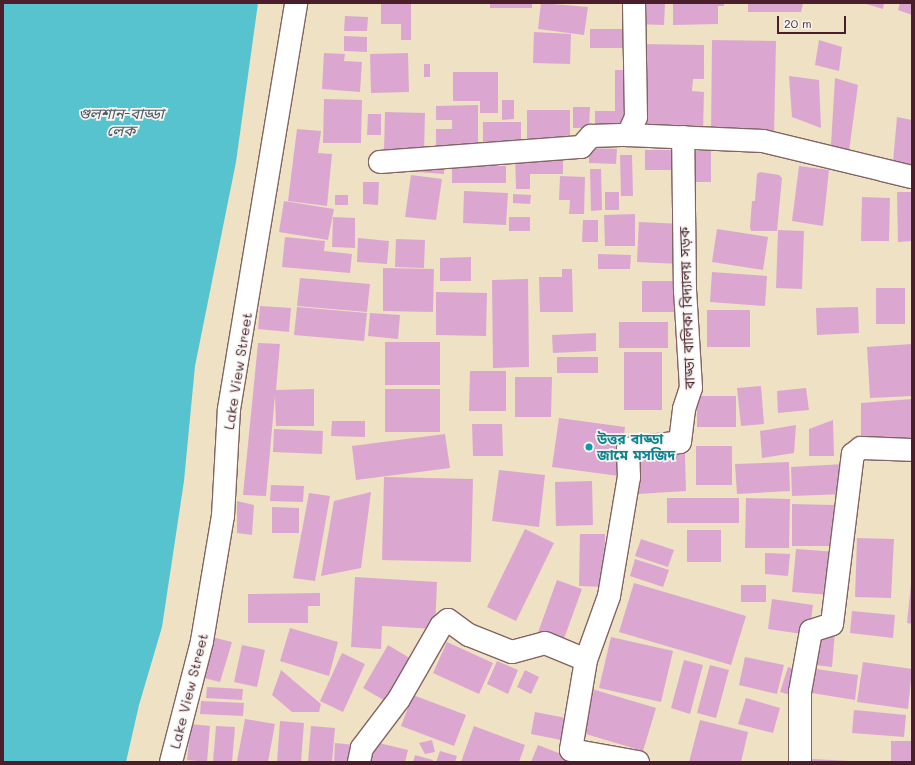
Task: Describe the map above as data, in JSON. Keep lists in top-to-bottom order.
{
  "streets": {
    "street": ["বাড্ডা বালিকা বিদ্যালয় সড়ক", "Lake View Street"]
  },
  "water": ["গুলশান-বাড্ডা লেক"],
  "places": ["উত্তর বাড্ডা জামে মসজিদ"],
  "scale_bar": "20 m"
}
